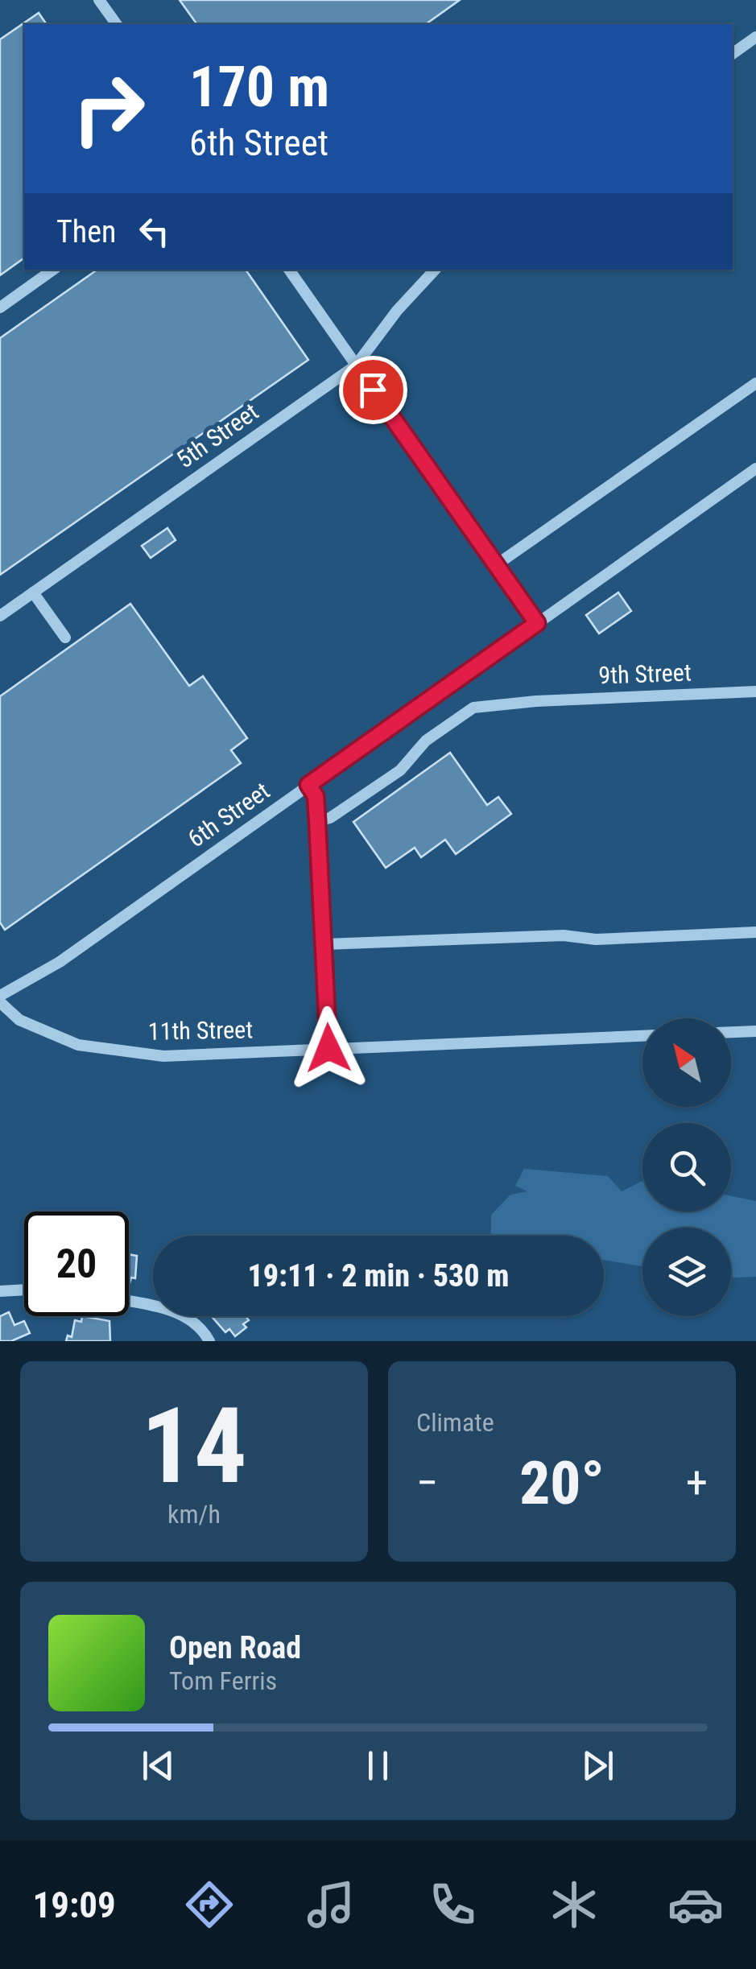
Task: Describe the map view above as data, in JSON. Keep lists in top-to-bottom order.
{
  "streets": {
    "street": [
      "5th Street",
      "9th Street",
      "6th Street",
      "11th Street"
    ]
  },
  "crossings": [
    ["6th Street", "11th Street"]
  ],
  "north": "top left",
  "page": {
    "turn": ["170 m", "6th Street"],
    "then": "Then",
    "limit": "20",
    "trip": "19:11 · 2 min · 530 m",
    "tile": [
      ["14", "km/h"],
      "Climate"
    ],
    "heat": ["−", "20°", "+"],
    "song": ["Open Road", "Tom Ferris"],
    "tabs": "19:09"
  }
}
